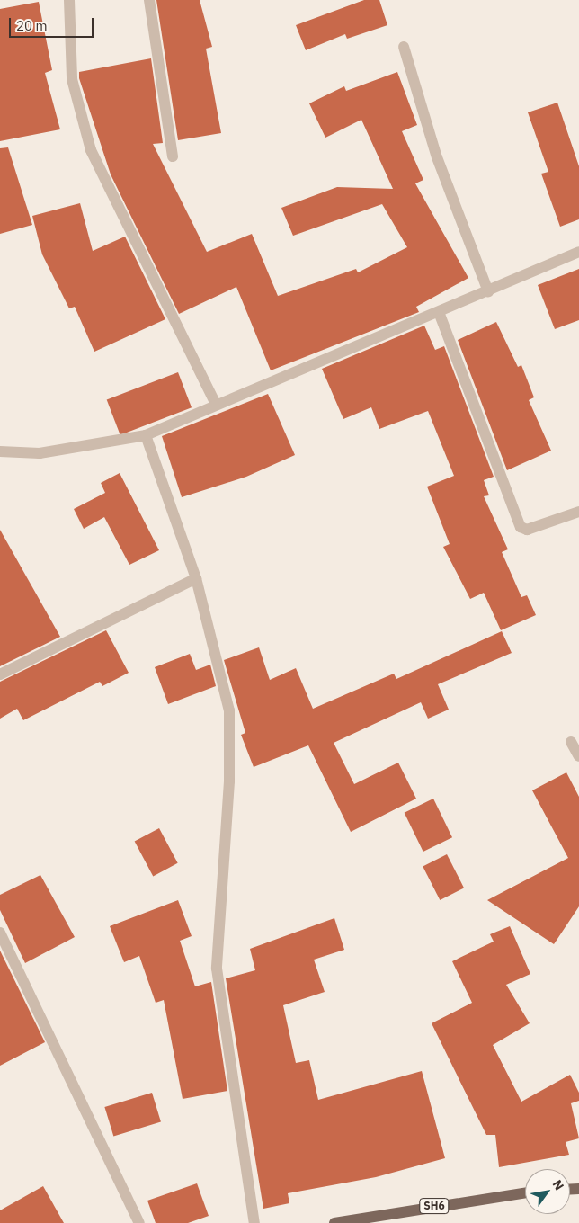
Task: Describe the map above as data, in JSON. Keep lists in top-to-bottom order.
{
  "streets": {
    "main road": ["SH6"]
  },
  "scale_bar": "20 m",
  "north": "top right"
}
